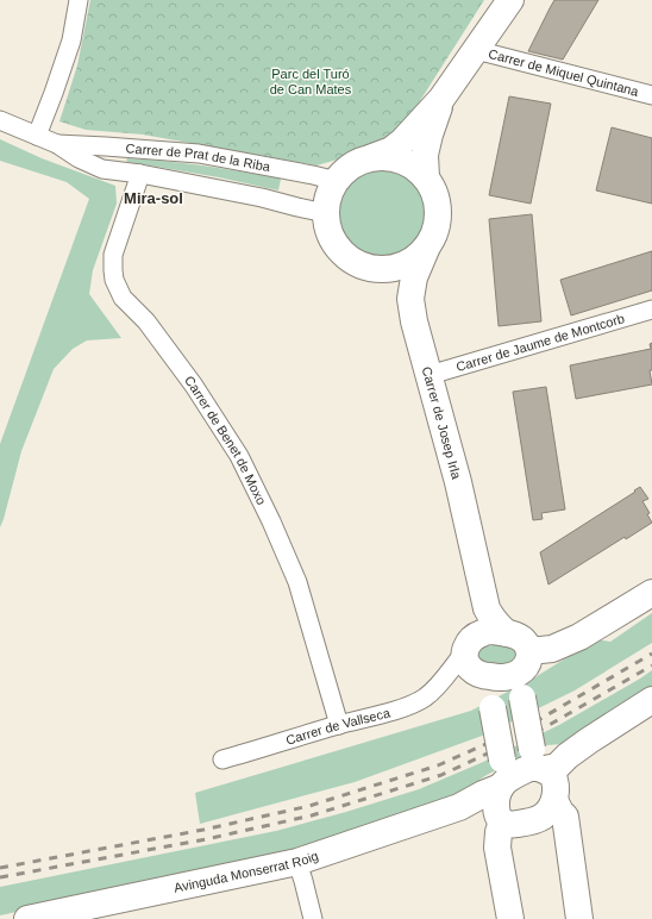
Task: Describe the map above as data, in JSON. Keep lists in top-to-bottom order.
{
  "streets": {
    "street": [
      "Carrer de Miquel Quintana",
      "Carrer de Prat de la Riba",
      "Carrer de Jaume de Montcorb",
      "Carrer de Josep Irla",
      "Carrer de Benet de Moxo",
      "Carrer de Vallseca",
      "Avinguda Monserrat Roig"
    ]
  },
  "crossings": [
    ["Carrer de Prat de la Riba", "Carrer de Josep Irla"],
    ["Carrer de Prat de la Riba", "Carrer de Benet de Moxo"],
    ["Carrer de Jaume de Montcorb", "Carrer de Josep Irla"],
    ["Carrer de Benet de Moxo", "Carrer de Vallseca"]
  ],
  "districts": ["Mira-sol"],
  "parks": ["Parc del Turó de Can Mates"]
}
